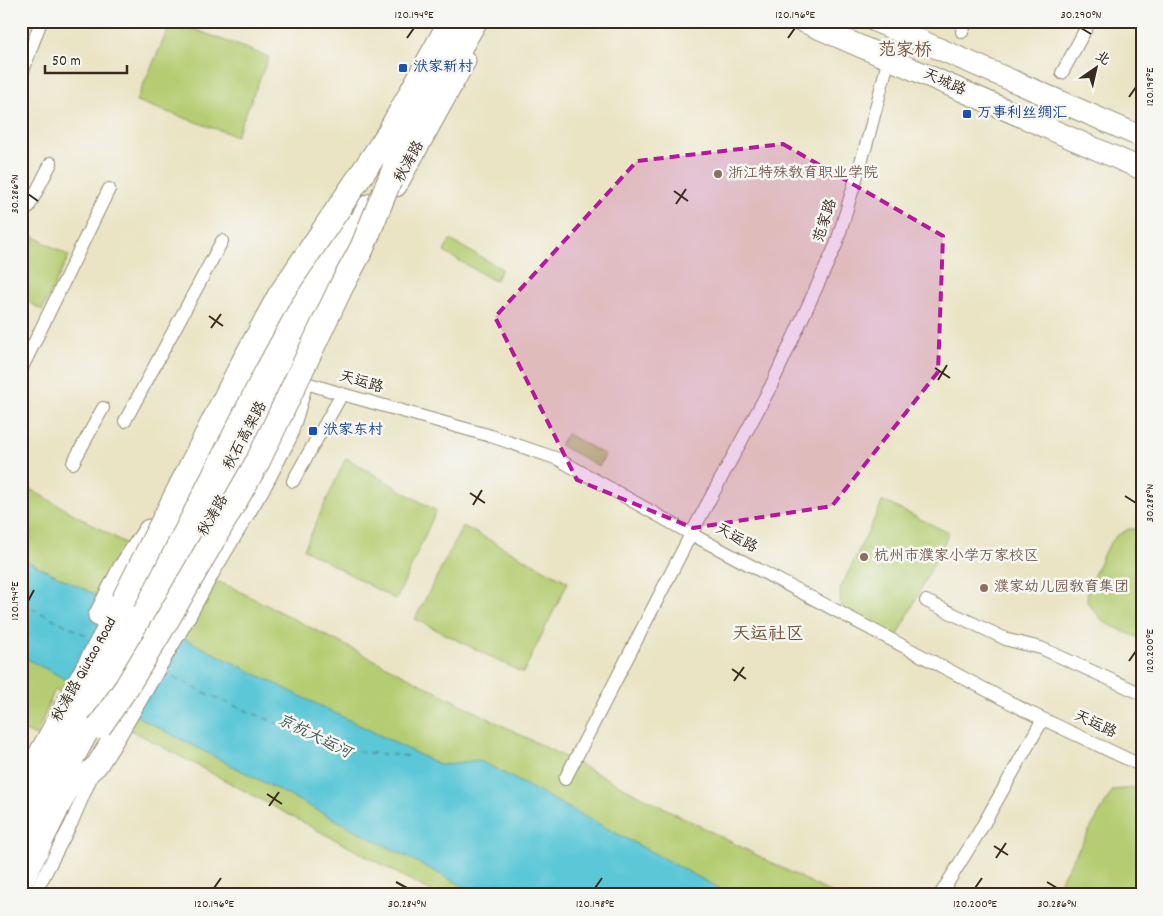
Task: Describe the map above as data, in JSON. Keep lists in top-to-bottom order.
{
  "streets": {
    "highway": ["秋石高架路"],
    "main road": ["天城路", "秋涛路", "秋涛路 Qiutao Road"],
    "street": ["范家路", "天运路"]
  },
  "crossings": [
    ["天城路", "范家路"],
    ["范家路", "天运路"]
  ],
  "districts": ["范家桥", "天运社区"],
  "water": ["京杭大运河"],
  "places": {
    "transit": ["洑家新村", "万事利丝绸汇", "洑家东村"],
    "other": ["浙江特殊教育职业学院", "杭州市濮家小学万家校区", "濮家幼儿园教育集团"]
  },
  "scale_bar": "50 m",
  "north": "top right",
  "coordinates": [
    "120.194°E",
    "120.196°E",
    "30.290°N",
    "120.198°E",
    "30.286°N",
    "30.288°N",
    "120.200°E",
    "30.284°N"
  ]
}
